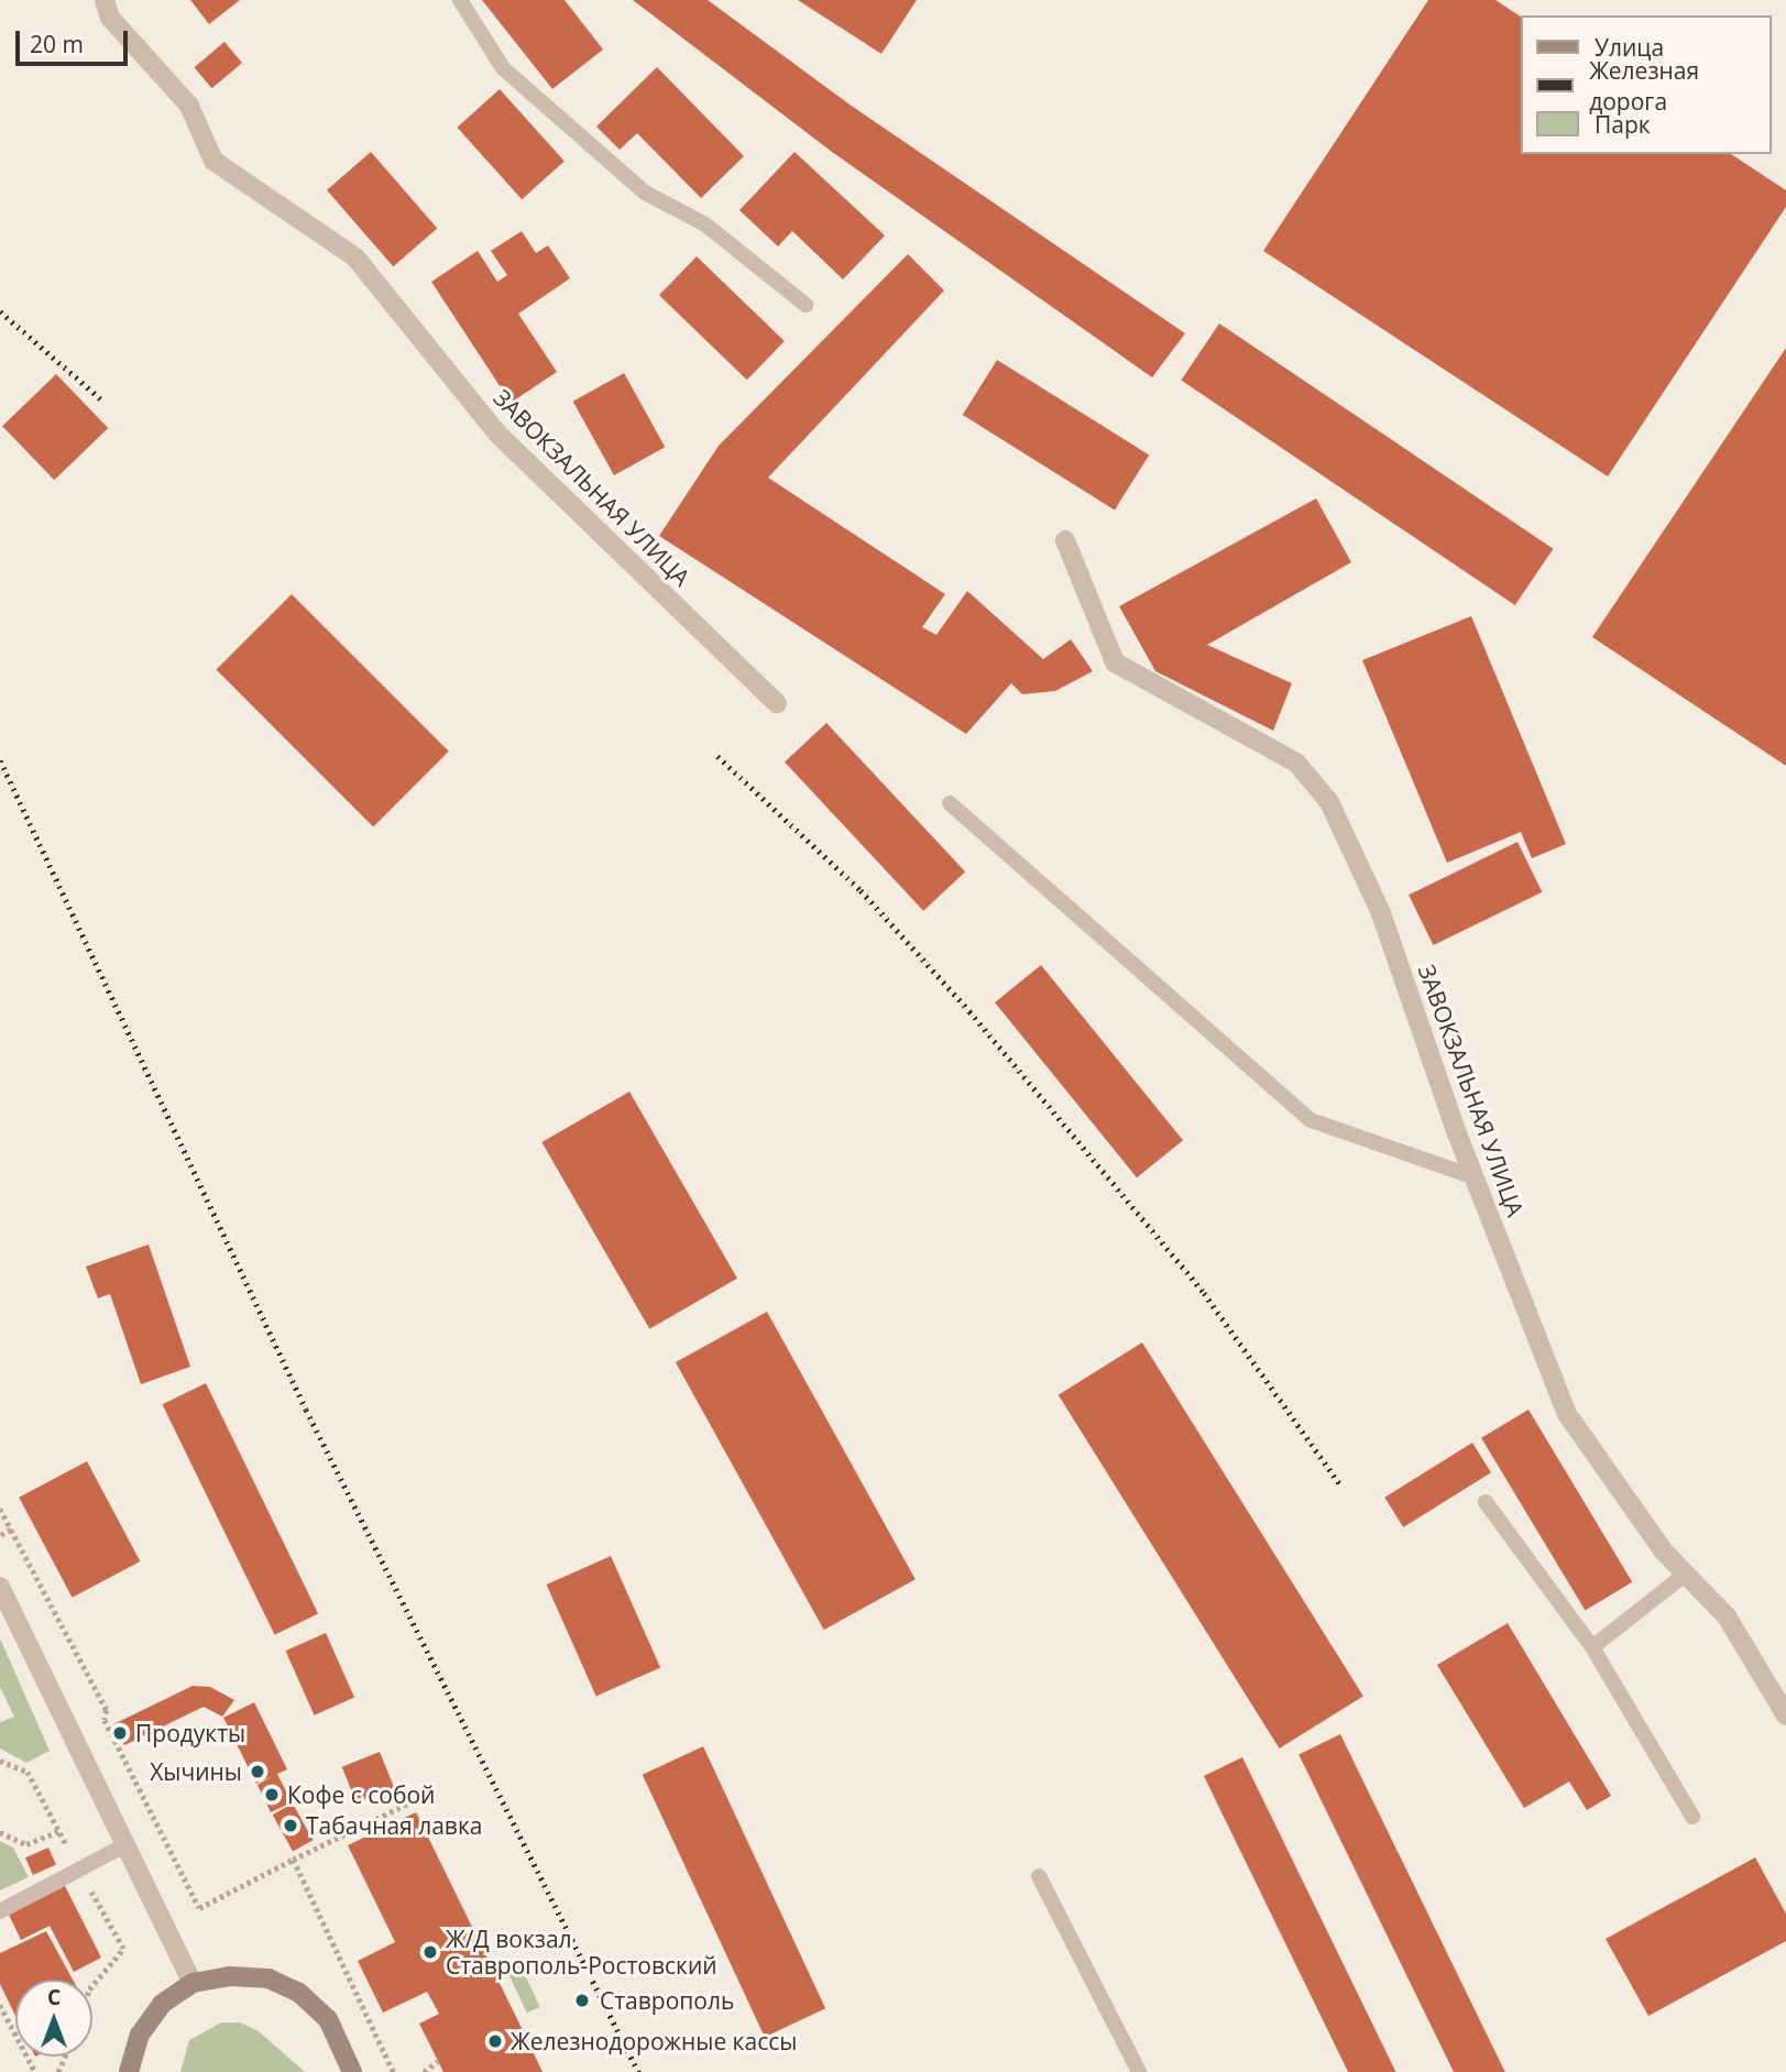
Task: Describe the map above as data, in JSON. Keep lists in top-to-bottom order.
{
  "streets": {
    "street": ["ЗАВОКЗАЛЬНАЯ УЛИЦА"]
  },
  "places": [
    "Продукты",
    "Хычины",
    "Кофе с собой",
    "Табачная лавка",
    "Ж/Д вокзал Ставрополь-Ростовский",
    "Ставрополь",
    "Железнодорожные кассы"
  ],
  "legend": ["Улица", "Железная дорога", "Парк"],
  "scale_bar": "20 m",
  "north": "top"
}
